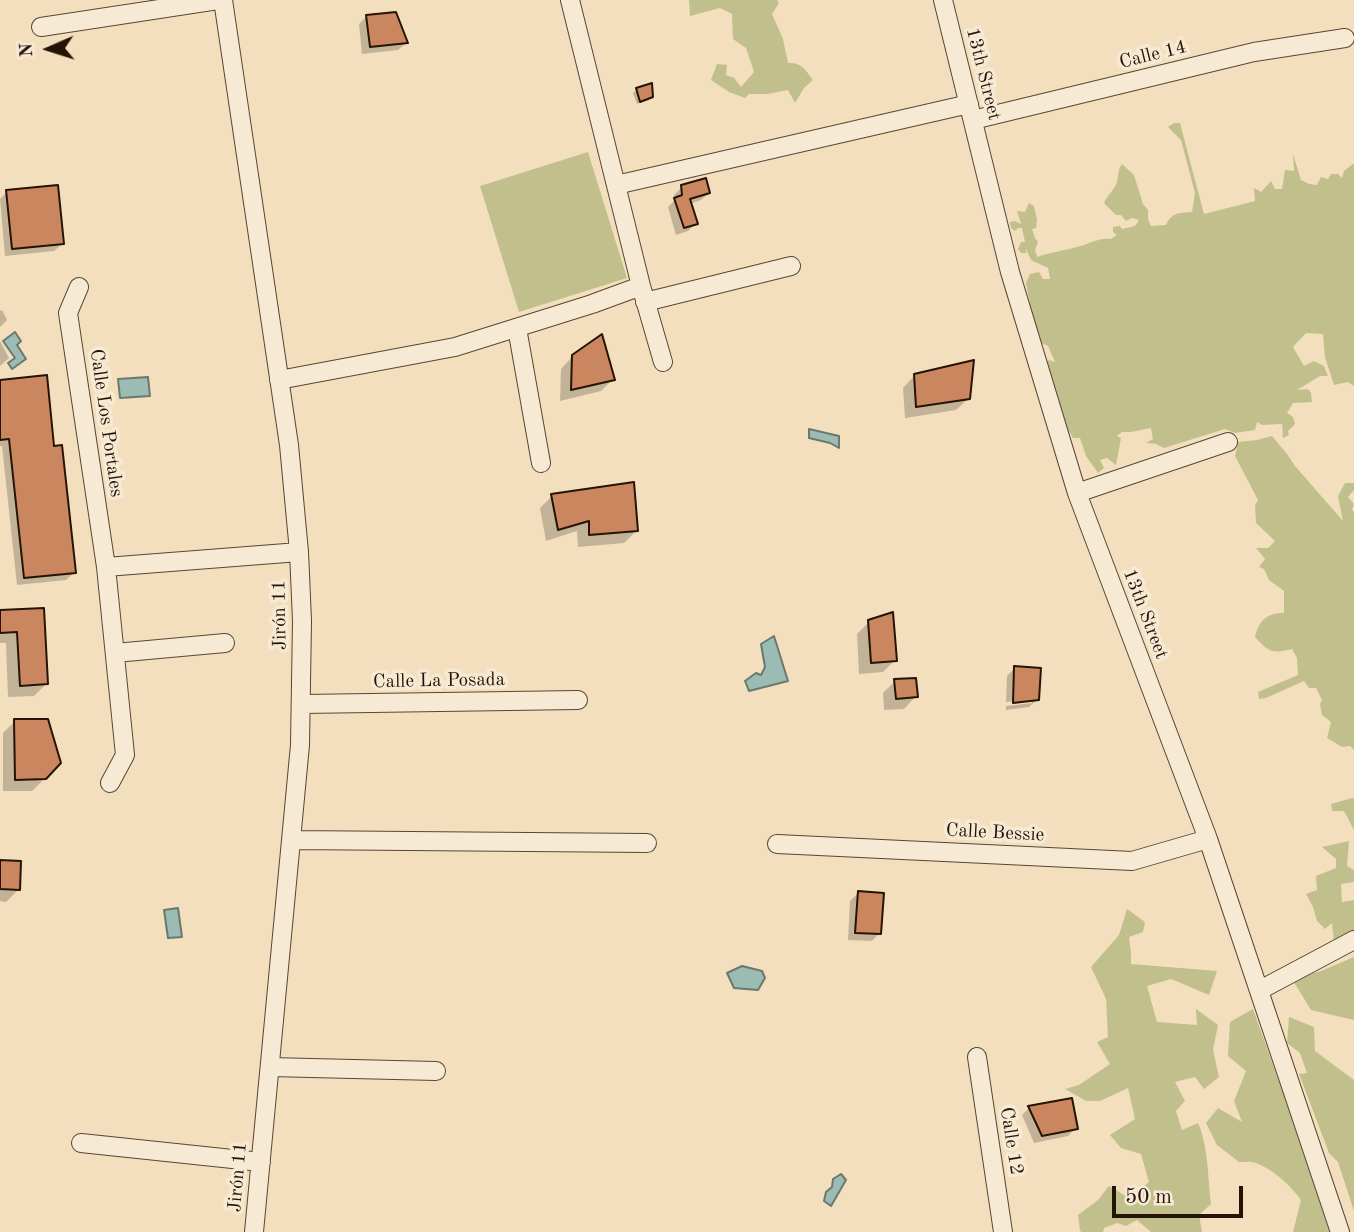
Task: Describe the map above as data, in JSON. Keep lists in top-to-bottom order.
{
  "streets": {
    "street": [
      "Calle 14",
      "13th Street",
      "Calle Los Portales",
      "Jirón 11",
      "Calle La Posada",
      "Calle Bessie",
      "Calle 12"
    ]
  },
  "crossings": [
    ["Calle 14", "13th Street"],
    ["13th Street", "Calle Bessie"],
    ["Jirón 11", "Calle La Posada"]
  ],
  "scale_bar": "50 m",
  "north": "left"
}
